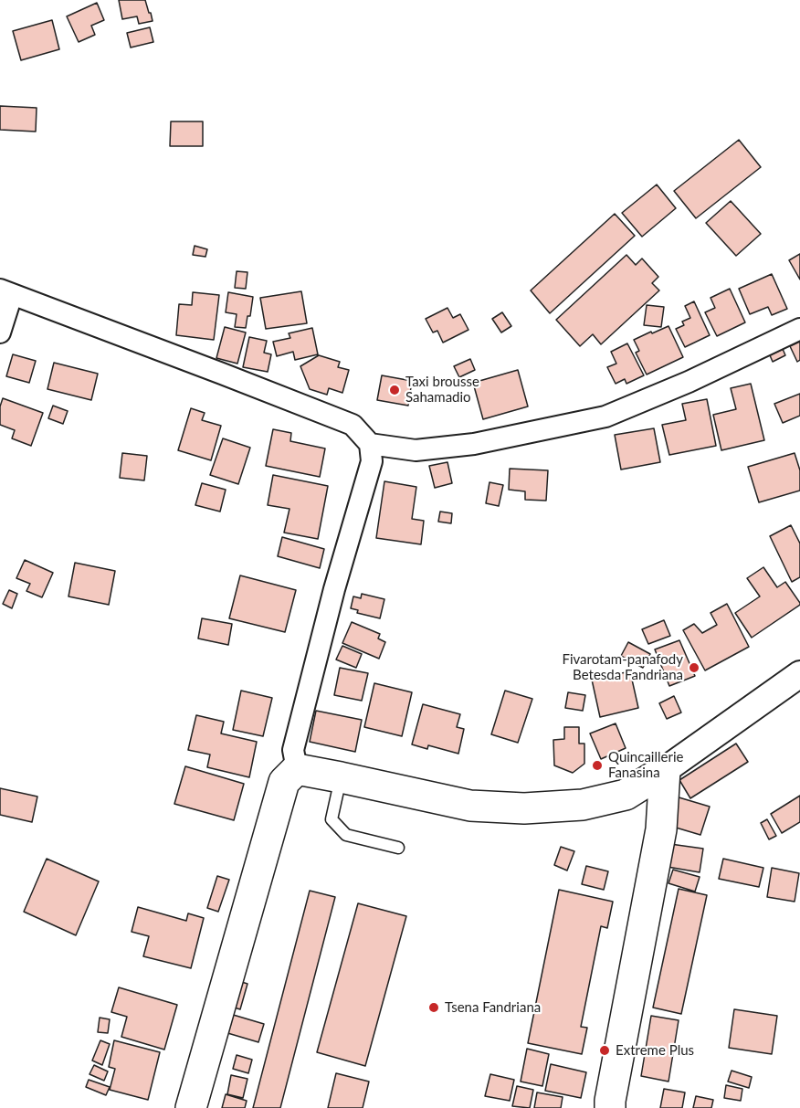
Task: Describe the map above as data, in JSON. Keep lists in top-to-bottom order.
{
  "places": [
    "Taxi brousse Sahamadio",
    "Fivarotam-panafody Betesda Fandriana",
    "Quincaillerie Fanasina",
    "Tsena Fandriana",
    "Extreme Plus"
  ]
}
